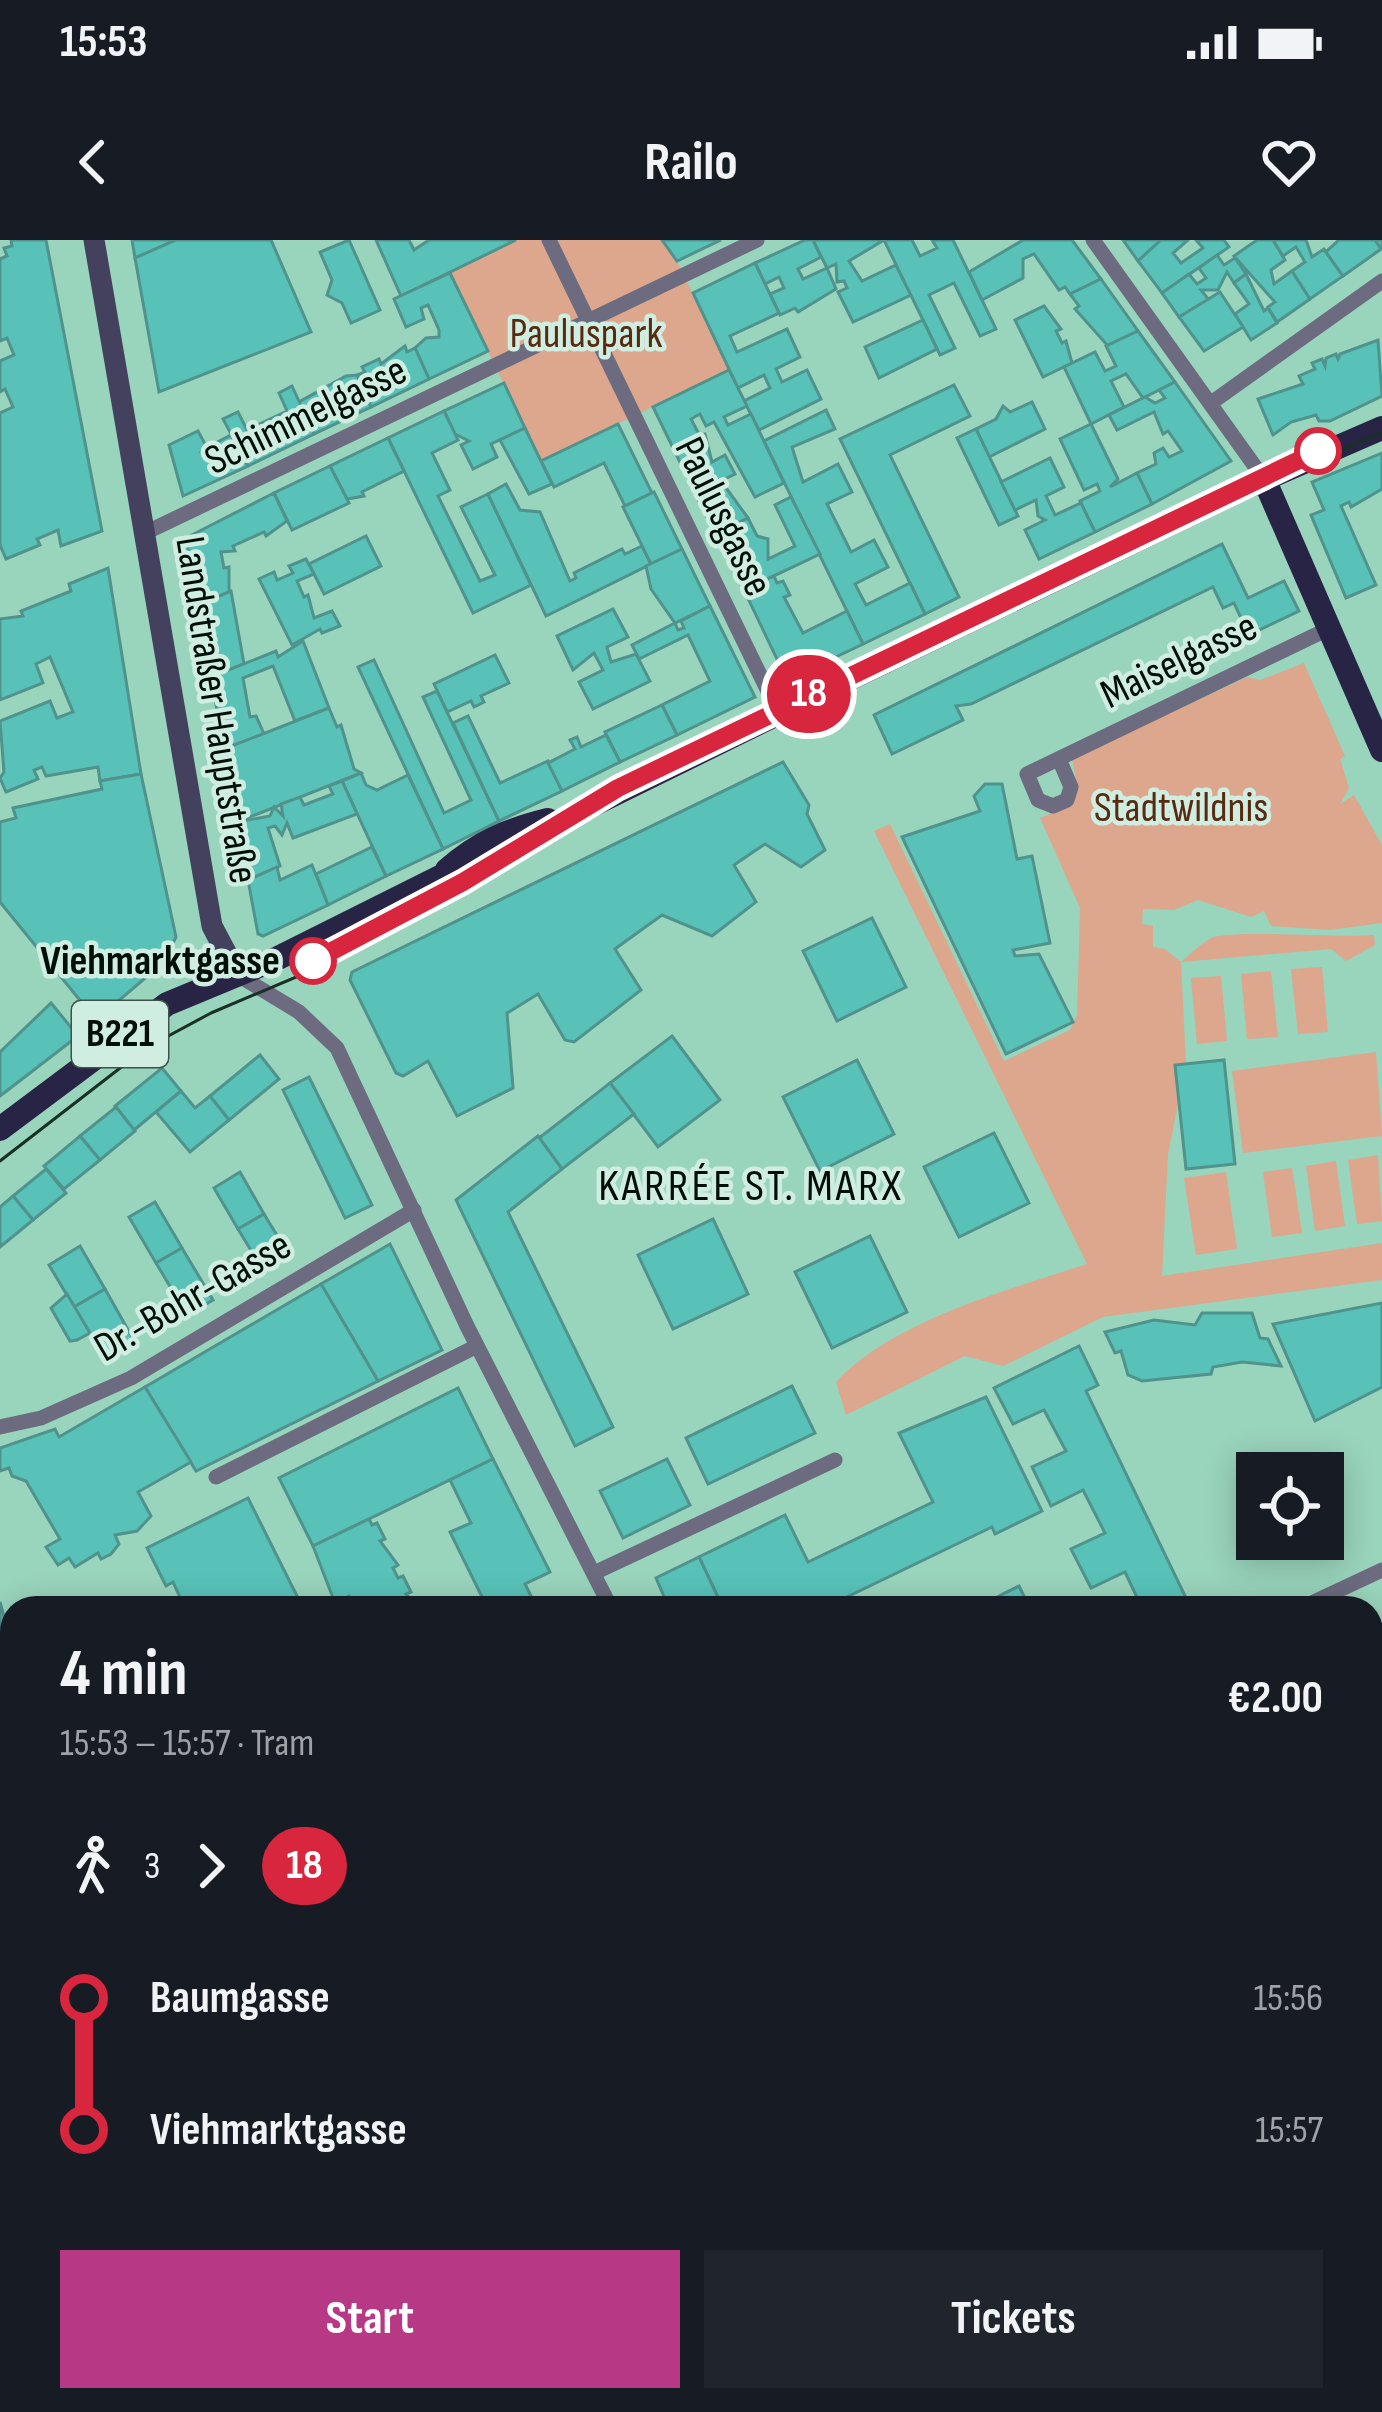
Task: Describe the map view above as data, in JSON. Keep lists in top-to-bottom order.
{
  "streets": {
    "main road": ["Landstraßer Hauptstraße", "B221"],
    "street": [
      "Schimmelgasse",
      "Paulusgasse",
      "Maiselgasse",
      "Dr.-Bohr-Gasse"
    ]
  },
  "crossings": [
    ["Schimmelgasse", "Paulusgasse"],
    ["Schimmelgasse", "Landstraßer Hauptstraße"],
    ["Paulusgasse", "B221"],
    ["Landstraßer Hauptstraße", "B221"]
  ],
  "districts": ["KARRÉE ST. MARX"],
  "parks": ["Pauluspark", "Stadtwildnis"],
  "places": ["Viehmarktgasse"],
  "lines": ["tram line 18"],
  "page": {
    "status": "15:53",
    "header": "Railo",
    "on_map": "18",
    "heading": ["4 min", "15:53 – 15:57 · Tram", "€2.00"],
    "legs": ["3", "18"],
    "list": [
      {
        "name": "Baumgasse",
        "value": "15:56"
      },
      {
        "name": "Viehmarktgasse",
        "value": "15:57"
      }
    ],
    "buttons": ["Start", "Tickets"]
  }
}
